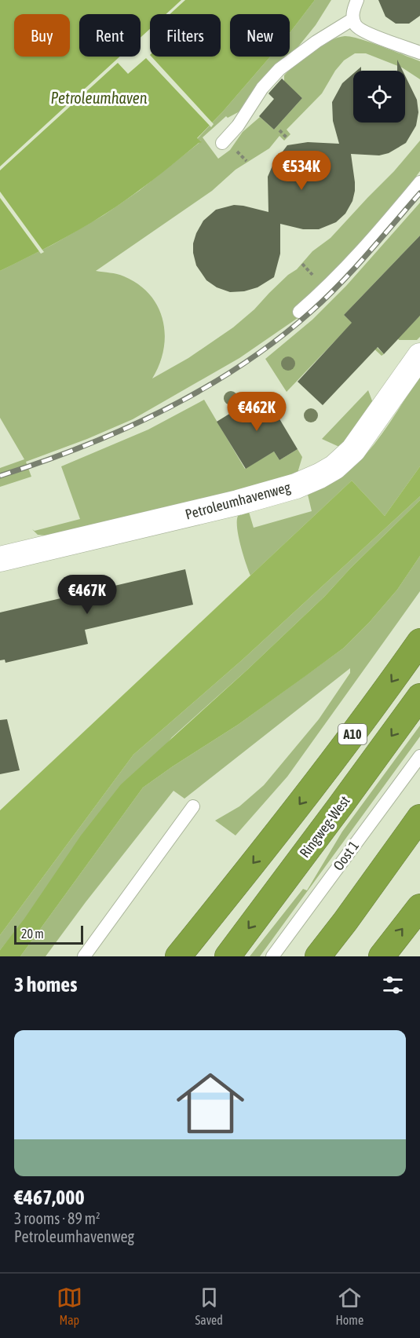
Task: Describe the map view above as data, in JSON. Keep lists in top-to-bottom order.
{
  "streets": {
    "highway": ["A10", "Ringweg-West"],
    "street": ["Petroleumhavenweg"],
    "lane": ["Oost 1"]
  },
  "water": ["Petroleumhaven"],
  "scale_bar": "20 m",
  "page": {
    "chip": [
      "Buy",
      "Rent",
      "Filters",
      "New"
    ],
    "price": ["€534K", "€462K", "€467K"],
    "scale": "20 m",
    "heading": "3 homes",
    "list": [
      {
        "name": "€467,000",
        "note": "3 rooms · 89 m² · Petroleumhavenweg"
      }
    ],
    "tabs": ["Map", "Saved", "Home"]
  }
}
